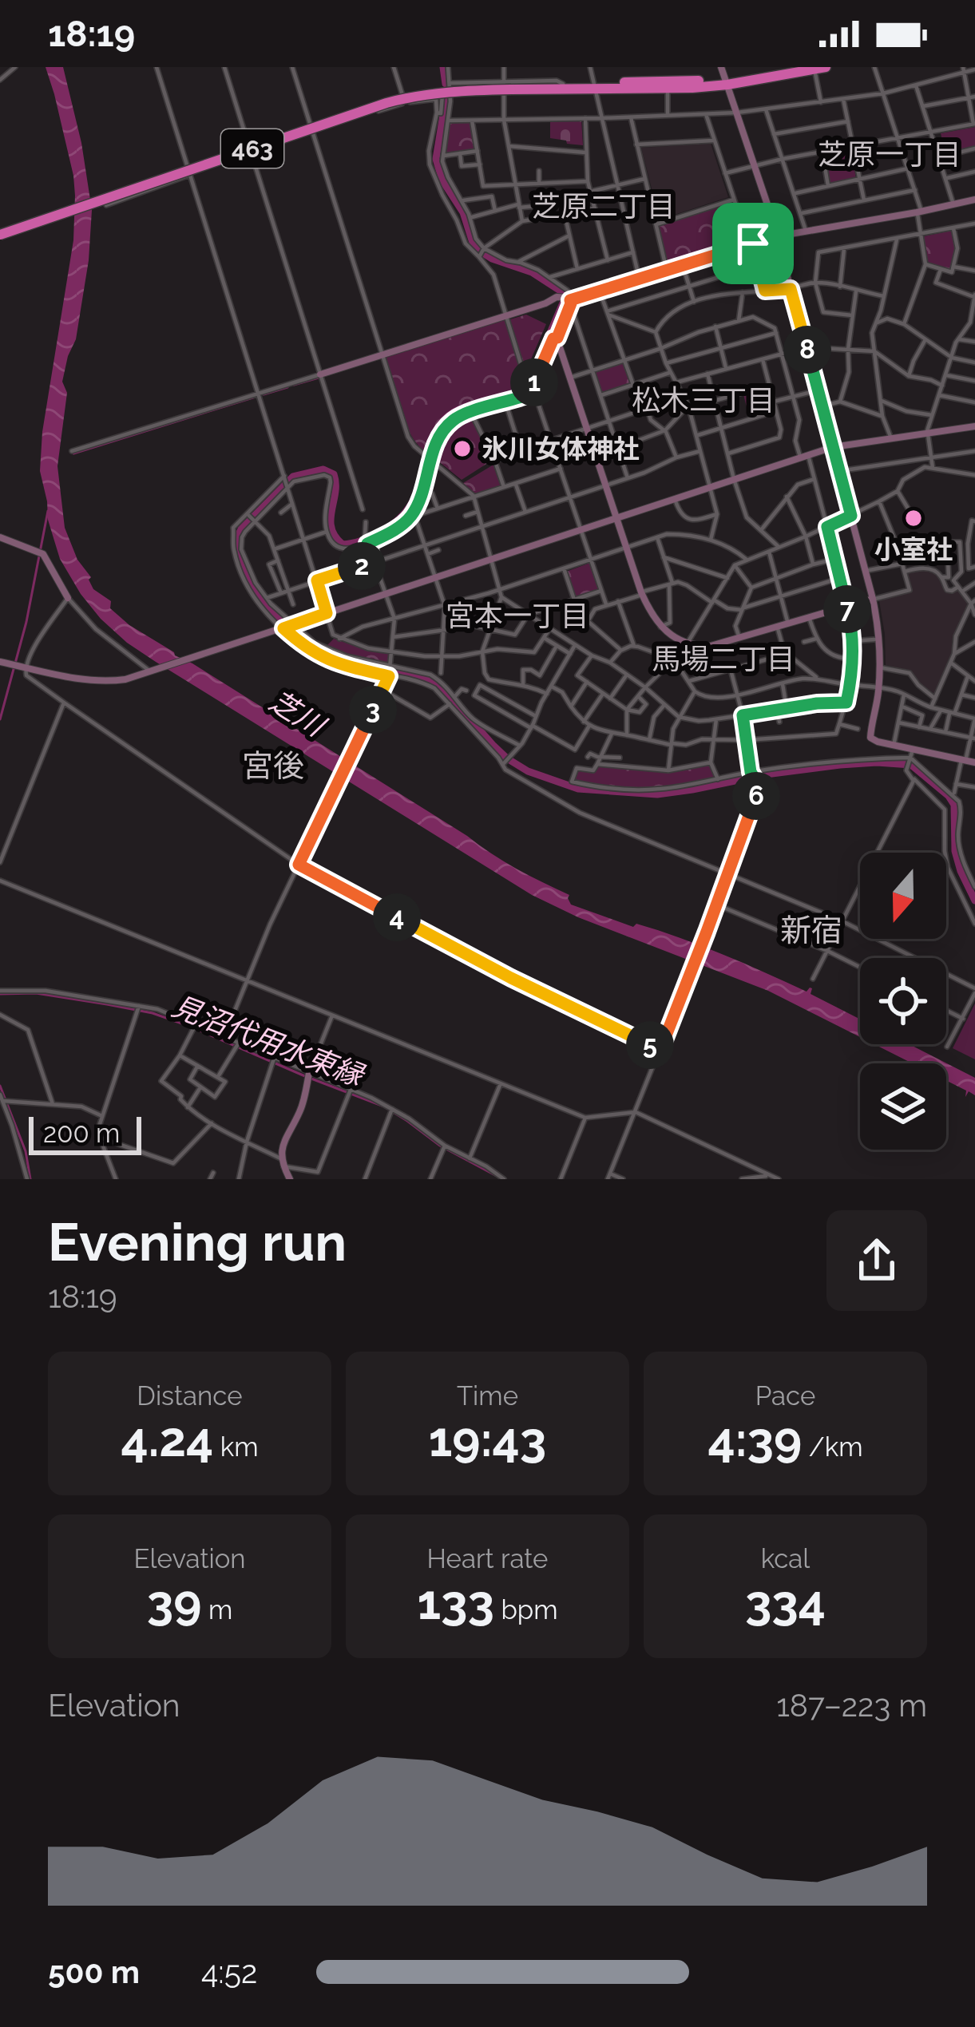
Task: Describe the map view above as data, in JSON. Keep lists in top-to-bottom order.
{
  "streets": {
    "highway": ["463"]
  },
  "districts": [
    "芝原一丁目",
    "芝原二丁目",
    "松木三丁目",
    "宮本一丁目",
    "馬場二丁目",
    "宮後",
    "新宿"
  ],
  "water": ["芝川", "見沼代用水東縁"],
  "places": ["氷川女体神社", "小室社"],
  "scale_bar": "200 m",
  "north": "bottom",
  "page": {
    "status": "18:19",
    "pins": [
      "8",
      "1",
      "2",
      "7",
      "3",
      "6",
      "4",
      "5"
    ],
    "scale": "200 m",
    "heading": ["Evening run", "18:19"],
    "stats": [
      ["Distance", "4.24 km"],
      ["Time", "19:43"],
      ["Pace", "4:39 /km"],
      ["Elevation", "39 m"],
      ["Heart rate", "133 bpm"],
      ["kcal", "334"]
    ],
    "chart": ["Elevation", "187–223 m"],
    "list": [
      {
        "name": "500 m",
        "note": "4:52"
      }
    ]
  }
}
